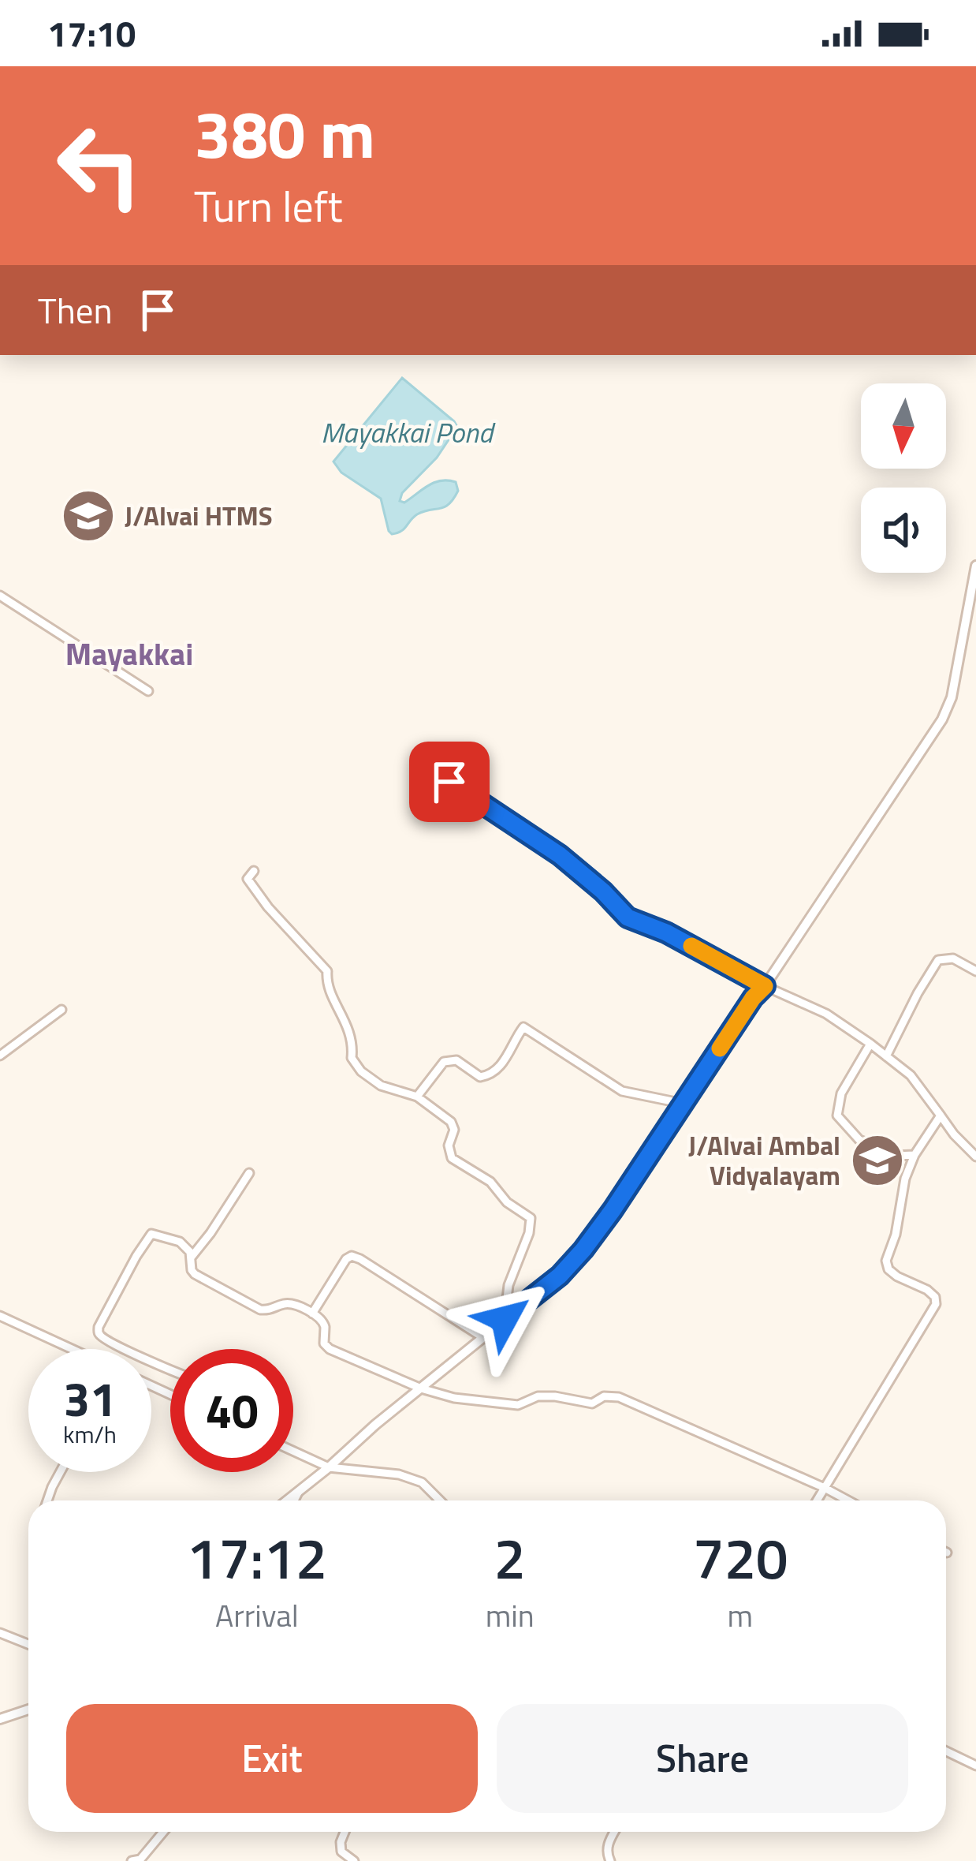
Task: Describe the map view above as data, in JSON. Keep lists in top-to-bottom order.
{
  "districts": ["Mayakkai"],
  "water": ["Mayakkai Pond"],
  "places": {
    "school or university": ["J/Alvai HTMS", "J/Alvai Ambal Vidyalayam"]
  },
  "north": "bottom",
  "page": {
    "status": "17:10",
    "turn": ["380 m", "Turn left"],
    "then": "Then",
    "speed": "31 km/h",
    "limit": "40",
    "eta": [
      "17:12",
      "Arrival",
      "2",
      "min",
      "720",
      "m"
    ],
    "buttons": ["Exit", "Share"]
  }
}
